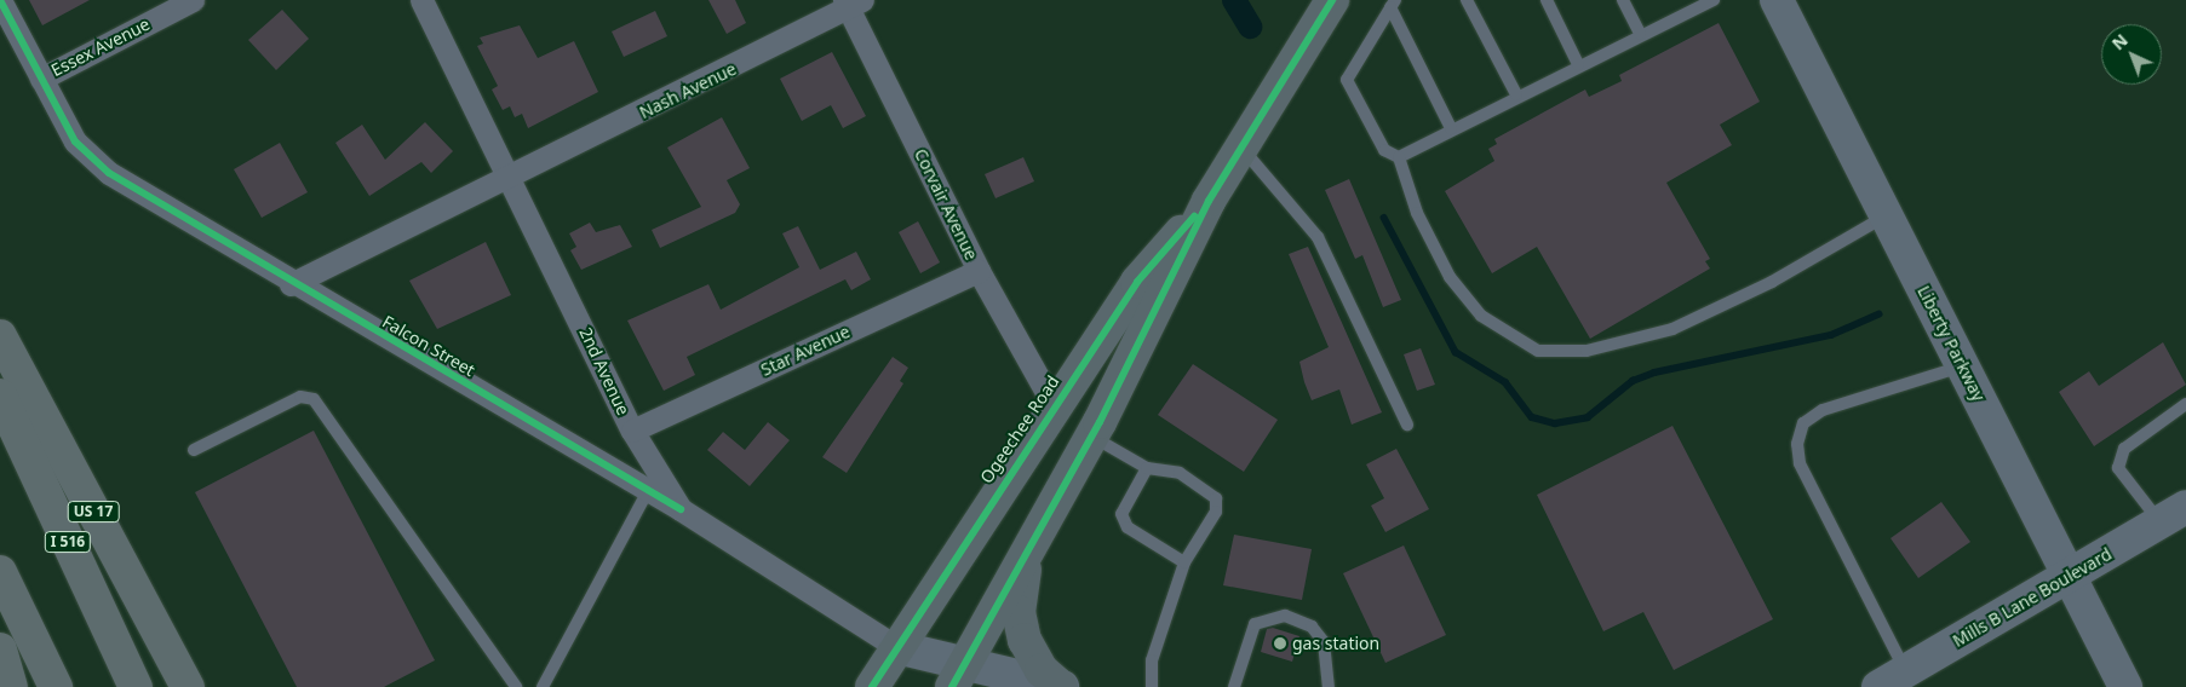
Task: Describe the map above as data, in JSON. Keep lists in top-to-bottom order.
{
  "streets": {
    "highway": ["US 17", "I 516"],
    "main road": ["Ogeechee Road"],
    "street": [
      "Essex Avenue",
      "Nash Avenue",
      "Corvair Avenue",
      "Liberty Parkway",
      "Falcon Street",
      "Star Avenue",
      "2nd Avenue",
      "Mills B Lane Boulevard"
    ]
  },
  "crossings": [
    ["Essex Avenue", "Falcon Street"],
    ["Nash Avenue", "Corvair Avenue"],
    ["Nash Avenue", "Falcon Street"],
    ["Nash Avenue", "2nd Avenue"],
    ["Corvair Avenue", "Star Avenue"],
    ["Corvair Avenue", "Ogeechee Road"],
    ["Liberty Parkway", "Mills B Lane Boulevard"],
    ["Falcon Street", "2nd Avenue"],
    ["Star Avenue", "2nd Avenue"],
    ["2nd Avenue", "Ogeechee Road"]
  ],
  "places": ["gas station"],
  "north": "top left"
}
